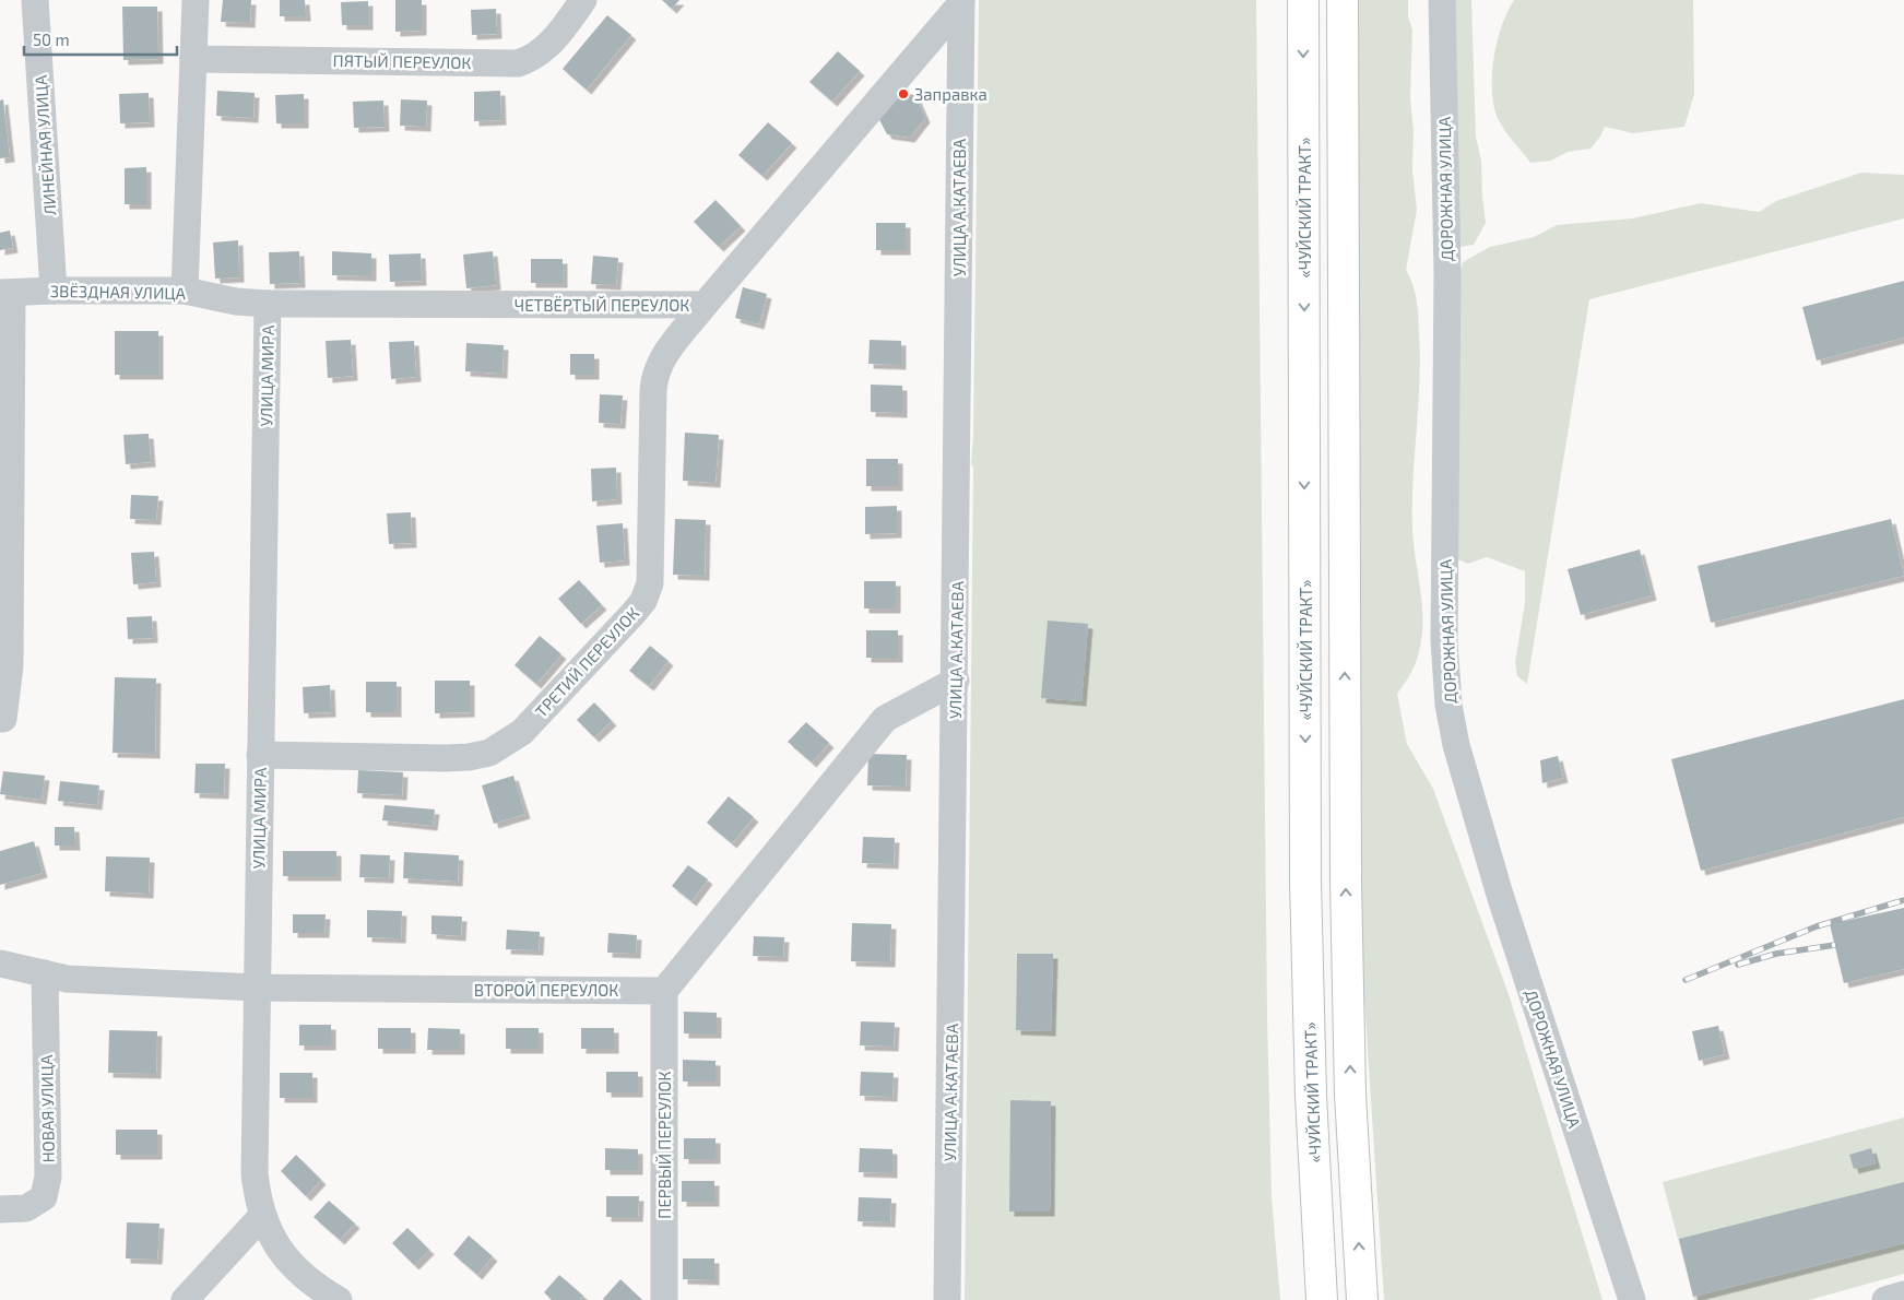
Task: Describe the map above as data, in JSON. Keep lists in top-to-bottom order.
{
  "streets": {
    "highway": ["«ЧУЙСКИЙ ТРАКТ»"],
    "street": [
      "ПЯТЫЙ ПЕРЕУЛОК",
      "ЛИНЕЙНАЯ УЛИЦА",
      "ДОРОЖНАЯ УЛИЦА",
      "УЛИЦА А.КАТАЕВА",
      "ЗВЁЗДНАЯ УЛИЦА",
      "ЧЕТВЁРТЫЙ ПЕРЕУЛОК",
      "УЛИЦА МИРА",
      "ТРЕТИЙ ПЕРЕУЛОК",
      "ВТОРОЙ ПЕРЕУЛОК",
      "НОВАЯ УЛИЦА",
      "ПЕРВЫЙ ПЕРЕУЛОК"
    ]
  },
  "crossings": [
    ["ЛИНЕЙНАЯ УЛИЦА", "ЗВЁЗДНАЯ УЛИЦА"],
    ["УЛИЦА А.КАТАЕВА", "ЧЕТВЁРТЫЙ ПЕРЕУЛОК"],
    ["ЗВЁЗДНАЯ УЛИЦА", "ЧЕТВЁРТЫЙ ПЕРЕУЛОК"],
    ["ЗВЁЗДНАЯ УЛИЦА", "УЛИЦА МИРА"],
    ["ЧЕТВЁРТЫЙ ПЕРЕУЛОК", "УЛИЦА МИРА"],
    ["ЧЕТВЁРТЫЙ ПЕРЕУЛОК", "ТРЕТИЙ ПЕРЕУЛОК"],
    ["УЛИЦА МИРА", "ТРЕТИЙ ПЕРЕУЛОК"],
    ["УЛИЦА МИРА", "ВТОРОЙ ПЕРЕУЛОК"],
    ["ВТОРОЙ ПЕРЕУЛОК", "НОВАЯ УЛИЦА"],
    ["ВТОРОЙ ПЕРЕУЛОК", "ПЕРВЫЙ ПЕРЕУЛОК"]
  ],
  "places": ["Заправка"],
  "scale_bar": "50 m"
}
